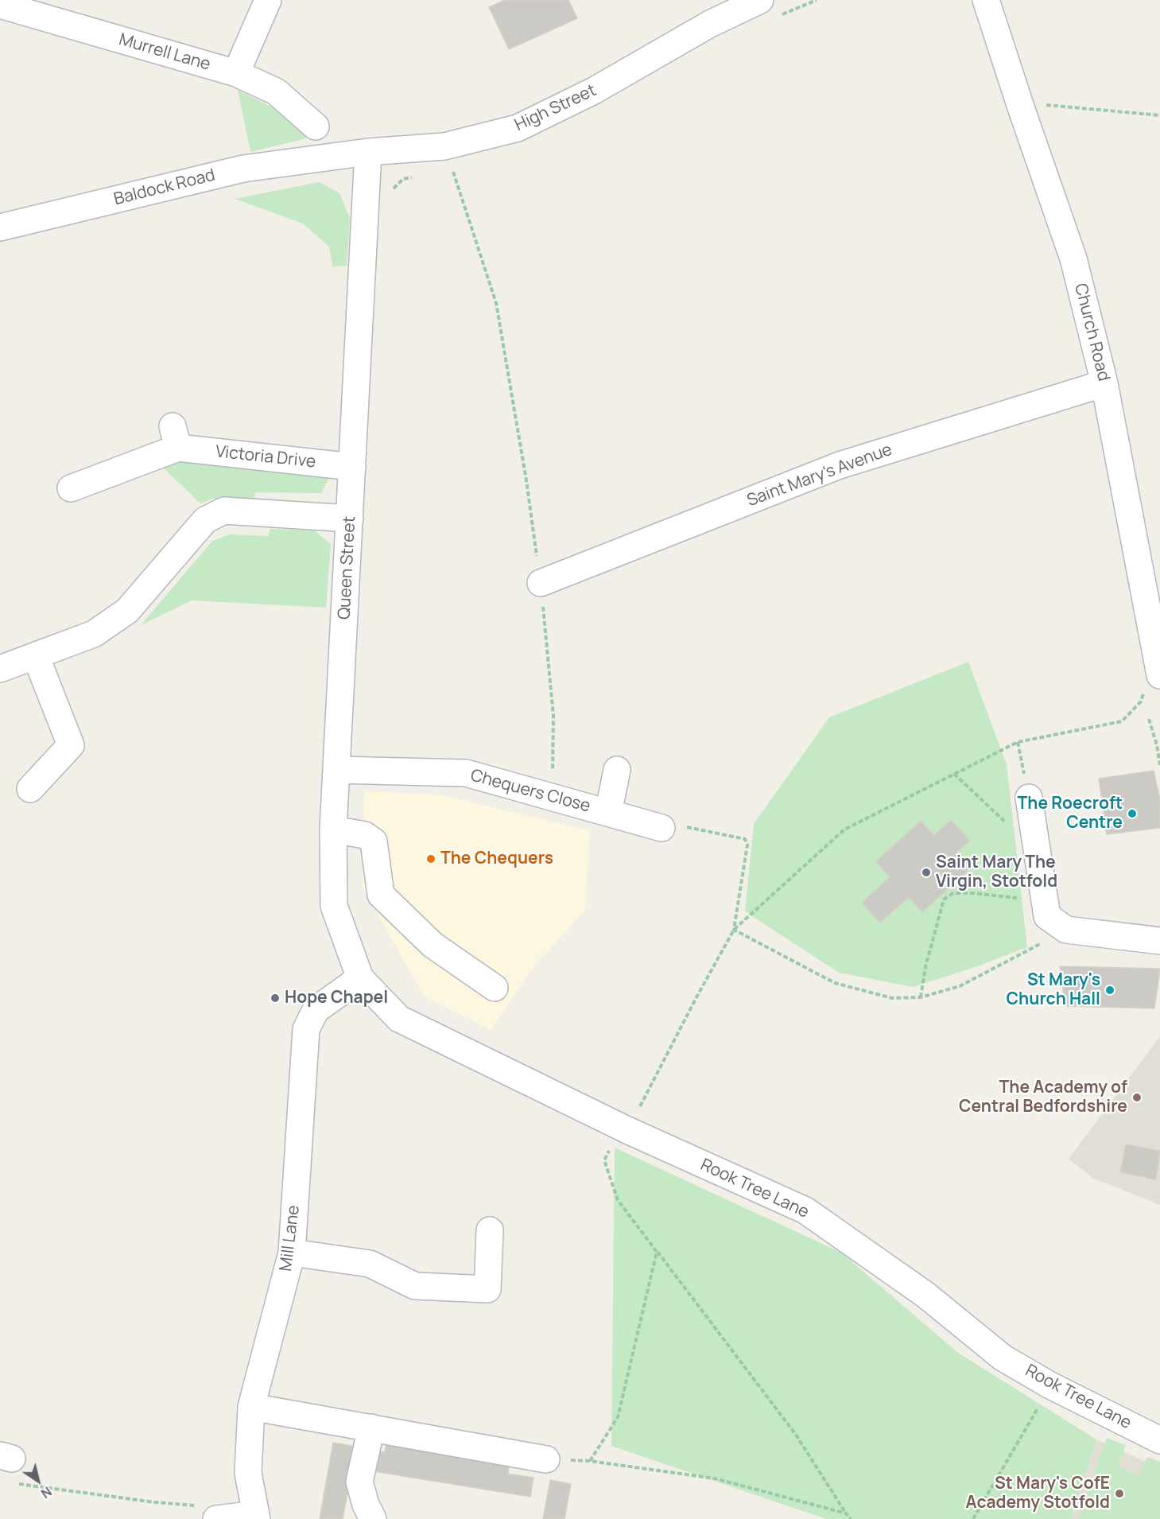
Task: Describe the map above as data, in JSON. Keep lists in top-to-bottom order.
{
  "streets": {
    "street": [
      "Murrell Lane",
      "High Street",
      "Baldock Road",
      "Church Road",
      "Victoria Drive",
      "Saint Mary's Avenue",
      "Queen Street",
      "Chequers Close",
      "Rook Tree Lane",
      "Mill Lane"
    ]
  },
  "crossings": [
    ["High Street", "Baldock Road"],
    ["High Street", "Queen Street"],
    ["Church Road", "Saint Mary's Avenue"],
    ["Victoria Drive", "Queen Street"],
    ["Queen Street", "Chequers Close"],
    ["Queen Street", "Rook Tree Lane"],
    ["Queen Street", "Mill Lane"],
    ["Rook Tree Lane", "Mill Lane"]
  ],
  "places": [
    "The Roecroft Centre",
    "The Chequers",
    "Saint Mary The Virgin, Stotfold",
    "St Mary's Church Hall",
    "Hope Chapel",
    "The Academy of Central Bedfordshire",
    "St Mary's CofE Academy Stotfold"
  ],
  "north": "bottom right"
}
